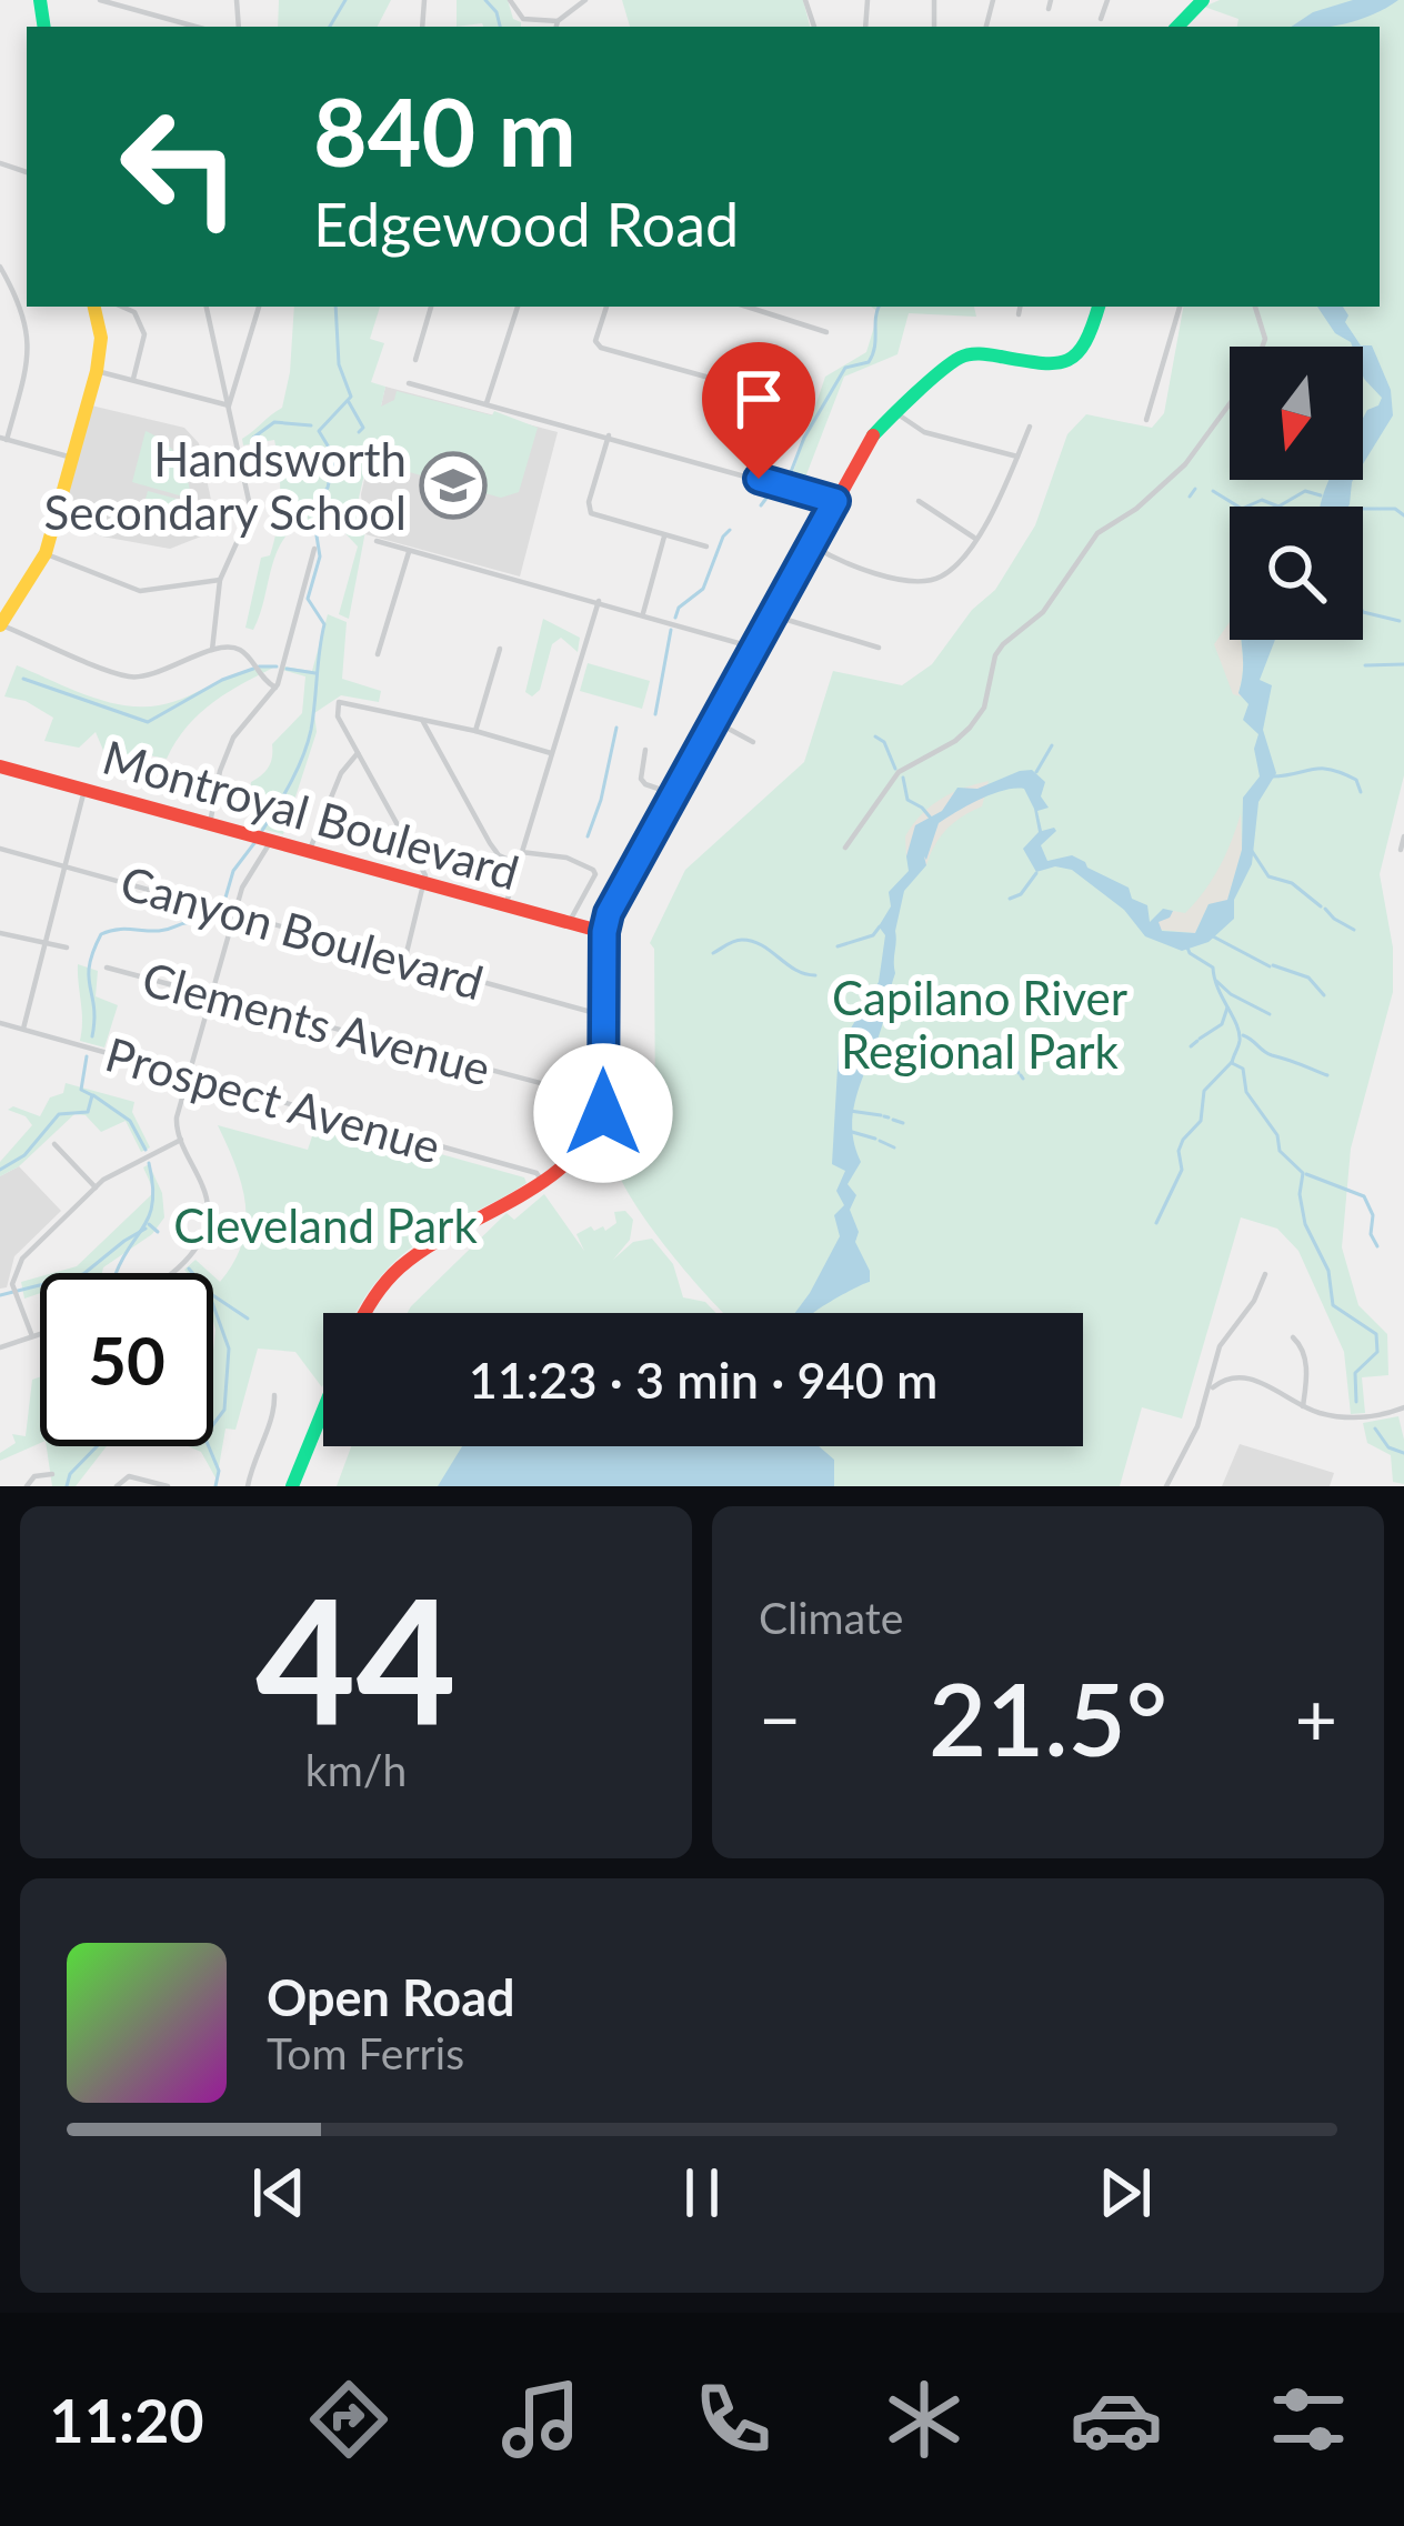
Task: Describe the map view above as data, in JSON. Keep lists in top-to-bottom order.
{
  "streets": {
    "street": [
      "Montroyal Boulevard",
      "Canyon Boulevard",
      "Clements Avenue",
      "Prospect Avenue"
    ]
  },
  "parks": ["Capilano River Regional Park", "Cleveland Park"],
  "places": {
    "school or university": ["Handsworth Secondary School"]
  },
  "north": "bottom",
  "page": {
    "turn": ["840 m", "Edgewood Road"],
    "limit": "50",
    "trip": "11:23 · 3 min · 940 m",
    "tile": [
      ["44", "km/h"],
      "Climate"
    ],
    "heat": ["−", "21.5°", "+"],
    "song": ["Open Road", "Tom Ferris"],
    "tabs": "11:20"
  }
}
